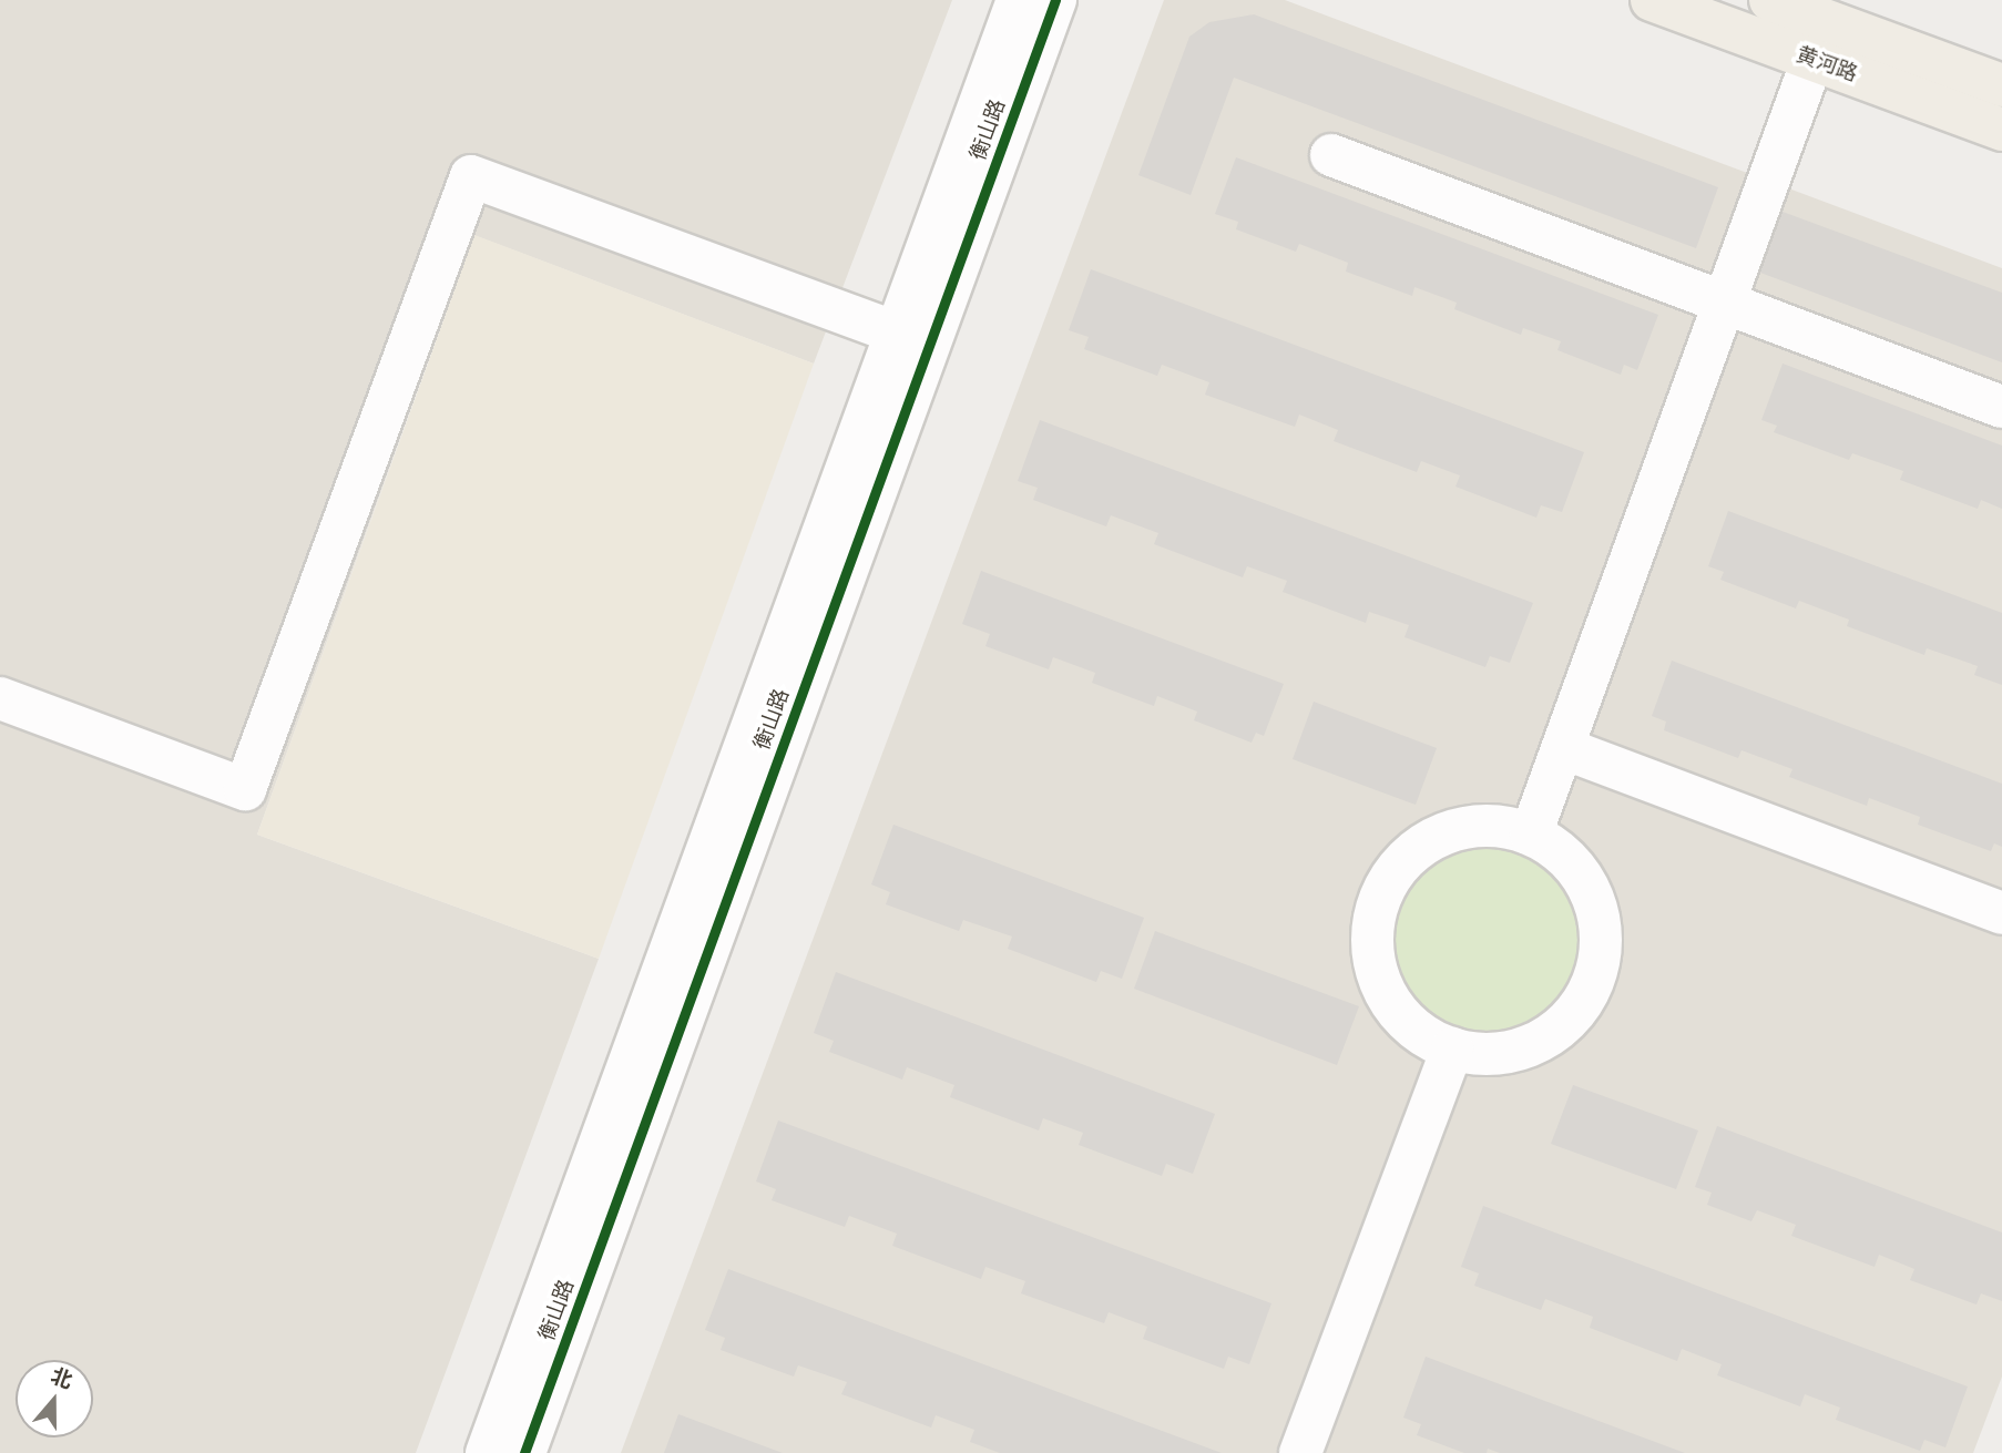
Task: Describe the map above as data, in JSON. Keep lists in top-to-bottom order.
{
  "streets": {
    "main road": ["黄河路"],
    "street": ["衡山路"]
  },
  "north": "top"
}
